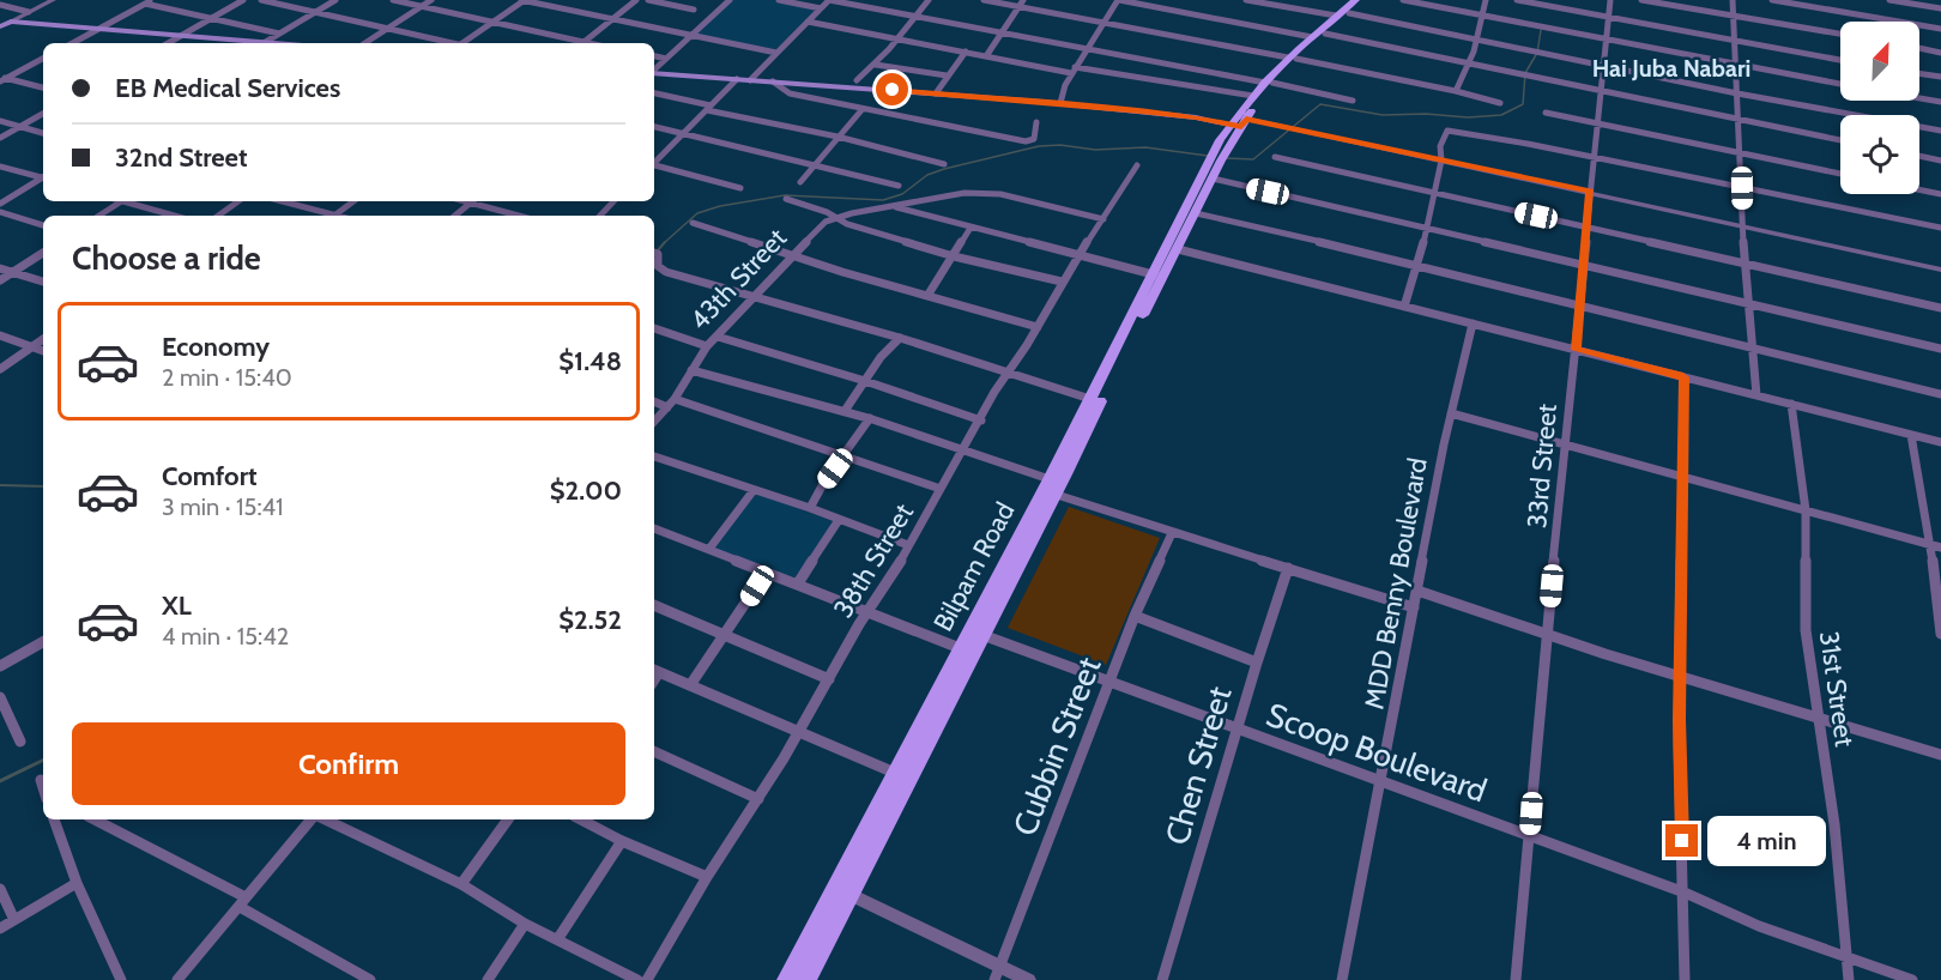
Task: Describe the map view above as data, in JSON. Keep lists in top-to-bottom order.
{
  "streets": {
    "main road": ["Bilpam Road"],
    "street": [
      "43th Street",
      "33rd Street",
      "38th Street",
      "MDD Benny Boulevard",
      "31st Street",
      "Cubbin Street",
      "Scoop Boulevard",
      "Chen Street"
    ]
  },
  "crossings": [
    ["43th Street", "38th Street"],
    ["33rd Street", "Scoop Boulevard"],
    ["Bilpam Road", "Scoop Boulevard"],
    ["MDD Benny Boulevard", "Scoop Boulevard"],
    ["31st Street", "Scoop Boulevard"],
    ["Cubbin Street", "Scoop Boulevard"],
    ["Scoop Boulevard", "Chen Street"]
  ],
  "districts": ["Hai Juba Nabari"],
  "north": "top right",
  "page": {
    "banner": ["EB Medical Services", "32nd Street"],
    "heading": "Choose a ride",
    "list": [
      {
        "name": "Economy",
        "note": "2 min · 15:40",
        "value": "$1.48"
      },
      {
        "name": "Comfort",
        "note": "3 min · 15:41",
        "value": "$2.00"
      },
      {
        "name": "XL",
        "note": "4 min · 15:42",
        "value": "$2.52"
      }
    ],
    "buttons": "Confirm",
    "bubble": "4 min"
  }
}
